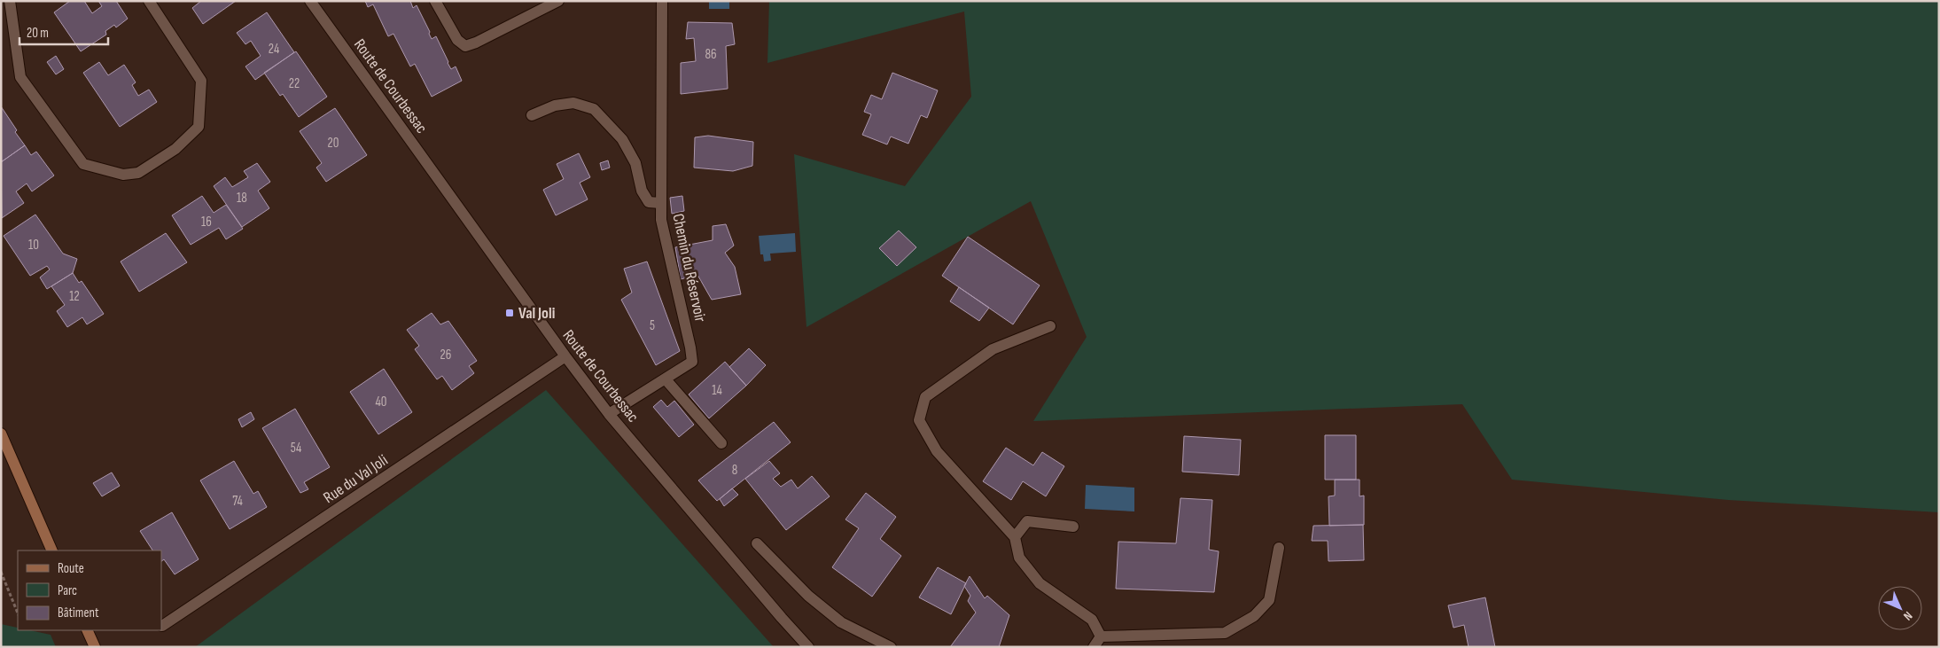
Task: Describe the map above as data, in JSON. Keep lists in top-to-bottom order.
{
  "streets": {
    "street": ["Route de Courbessac", "Chemin du Réservoir", "Rue du Val Joli"]
  },
  "crossings": [
    ["Route de Courbessac", "Chemin du Réservoir"],
    ["Route de Courbessac", "Rue du Val Joli"]
  ],
  "places": {
    "transit": ["Val Joli"]
  },
  "house_numbers": [
    "24",
    "86",
    "22",
    "20",
    "18",
    "16",
    "10",
    "12",
    "5",
    "26",
    "14",
    "40",
    "54",
    "8",
    "74"
  ],
  "legend": ["Route", "Parc", "Bâtiment"],
  "scale_bar": "20 m",
  "north": "bottom right"
}
